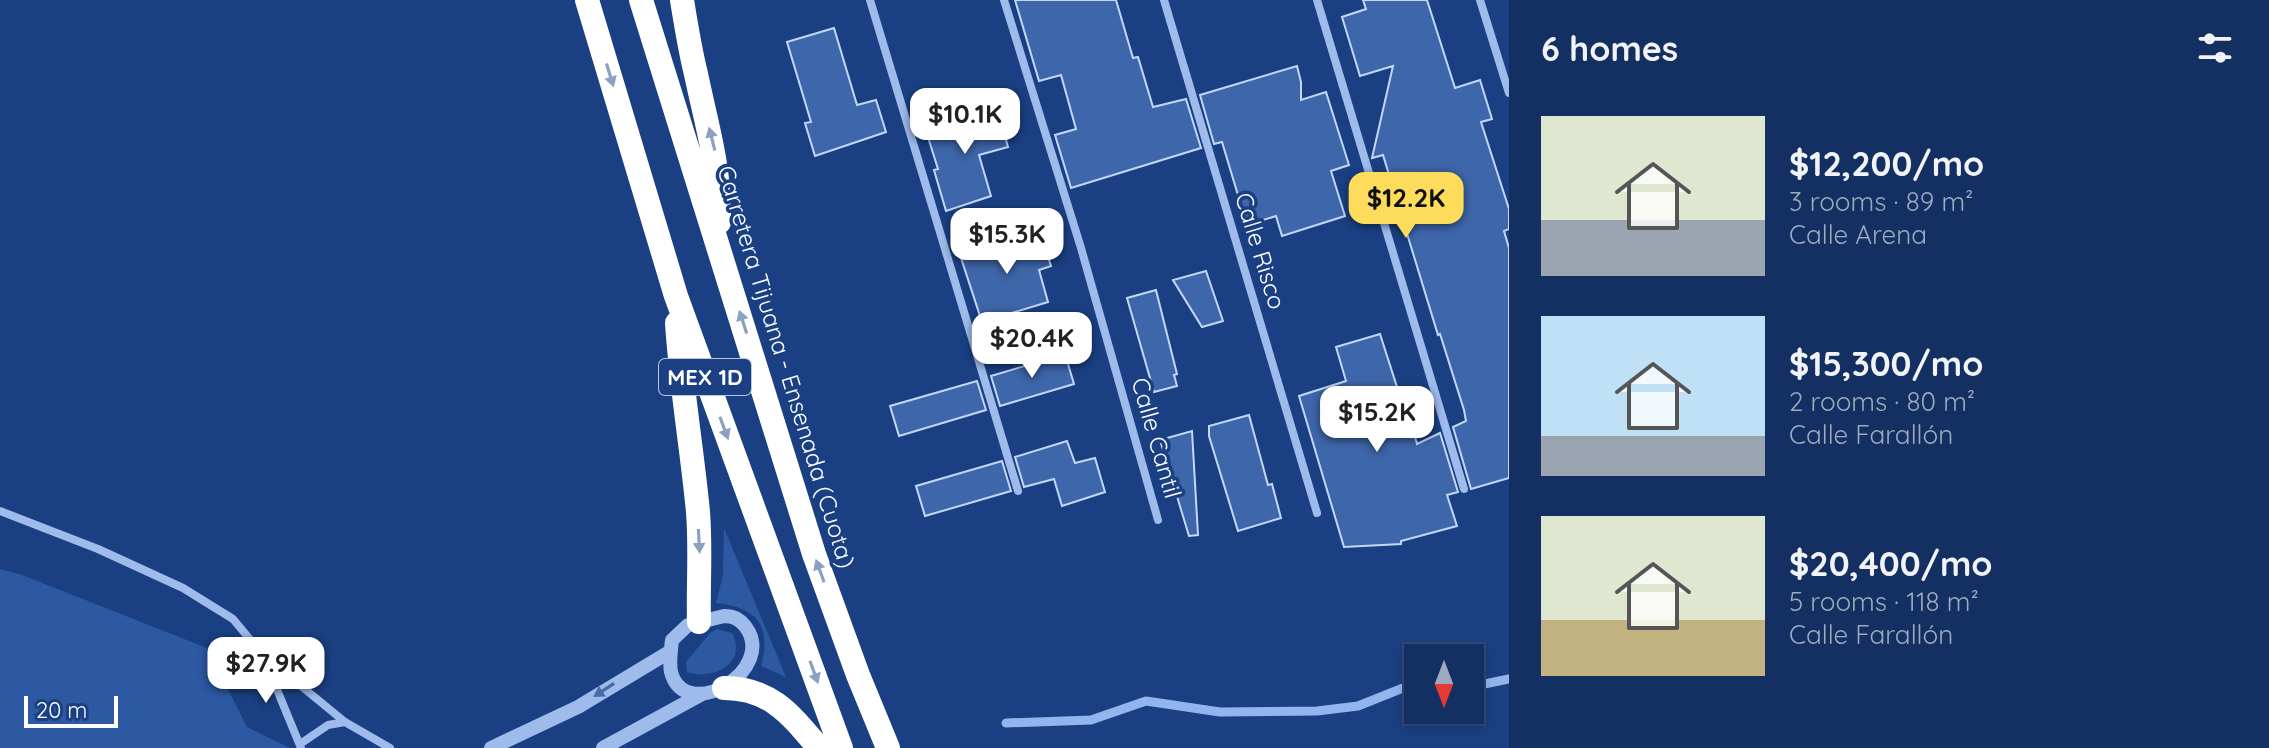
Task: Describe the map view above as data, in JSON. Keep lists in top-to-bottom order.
{
  "streets": {
    "highway": ["Carretera Tijuana - Ensenada (Cuota)", "MEX 1D"],
    "street": ["Calle Risco", "Calle Cantil"]
  },
  "scale_bar": "20 m",
  "north": "bottom",
  "page": {
    "heading": "6 homes",
    "price": [
      "$10.1K",
      "$12.2K",
      "$15.3K",
      "$20.4K",
      "$15.2K",
      "$27.9K"
    ],
    "list": [
      {
        "name": "$12,200/mo",
        "note": "3 rooms · 89 m² · Calle Arena"
      },
      {
        "name": "$15,300/mo",
        "note": "2 rooms · 80 m² · Calle Farallón"
      },
      {
        "name": "$20,400/mo",
        "note": "5 rooms · 118 m² · Calle Farallón"
      }
    ],
    "scale": "20 m"
  }
}
